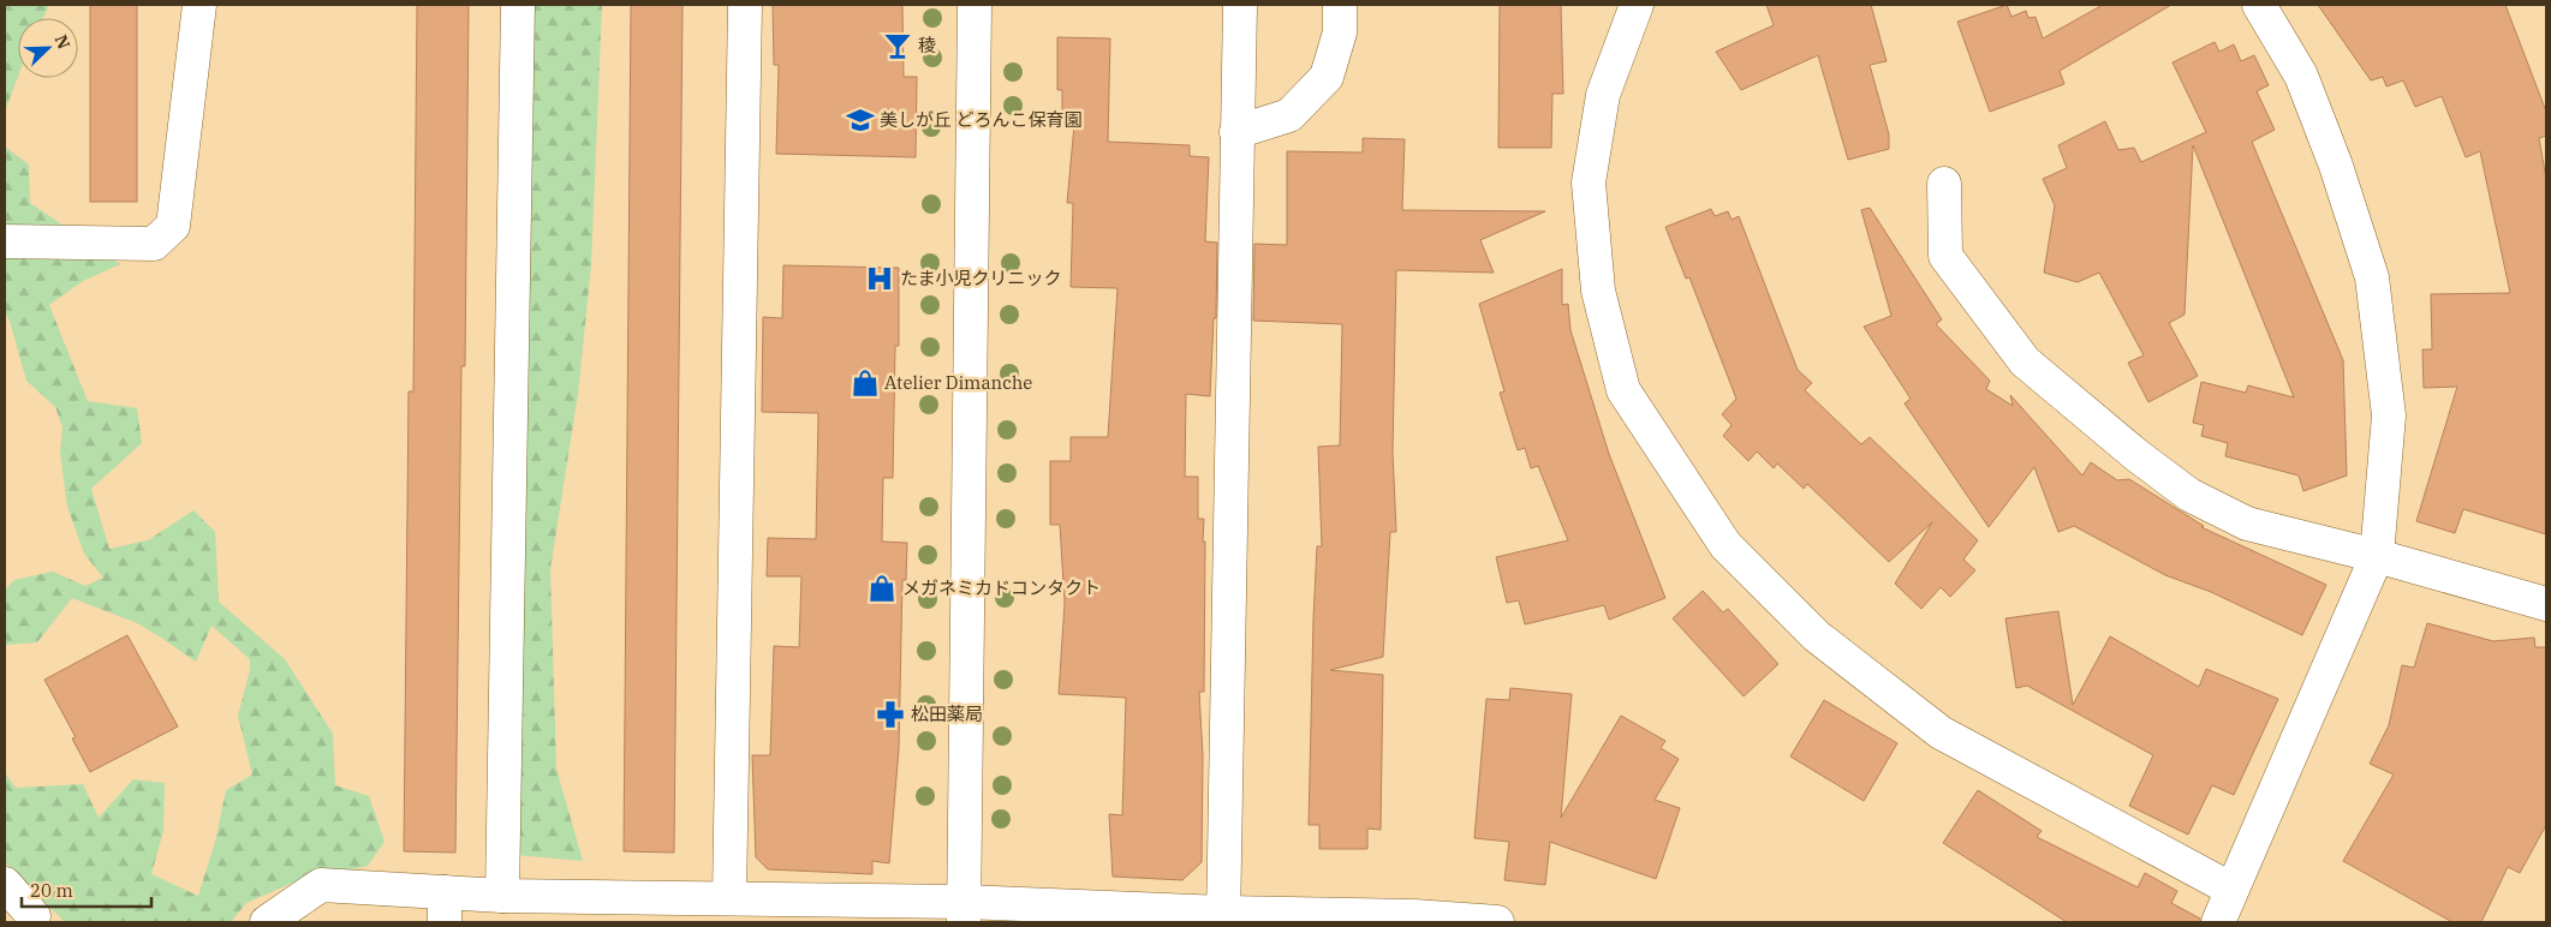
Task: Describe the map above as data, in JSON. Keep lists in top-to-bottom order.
{
  "places": {
    "bar": ["稜"],
    "school or university": ["美しが丘 どろんこ保育園"],
    "hospital": ["たま小児クリニック"],
    "shop": ["Atelier Dimanche", "メガネミカドコンタクト"],
    "pharmacy": ["松田薬局"]
  },
  "scale_bar": "20 m",
  "north": "top right"
}
